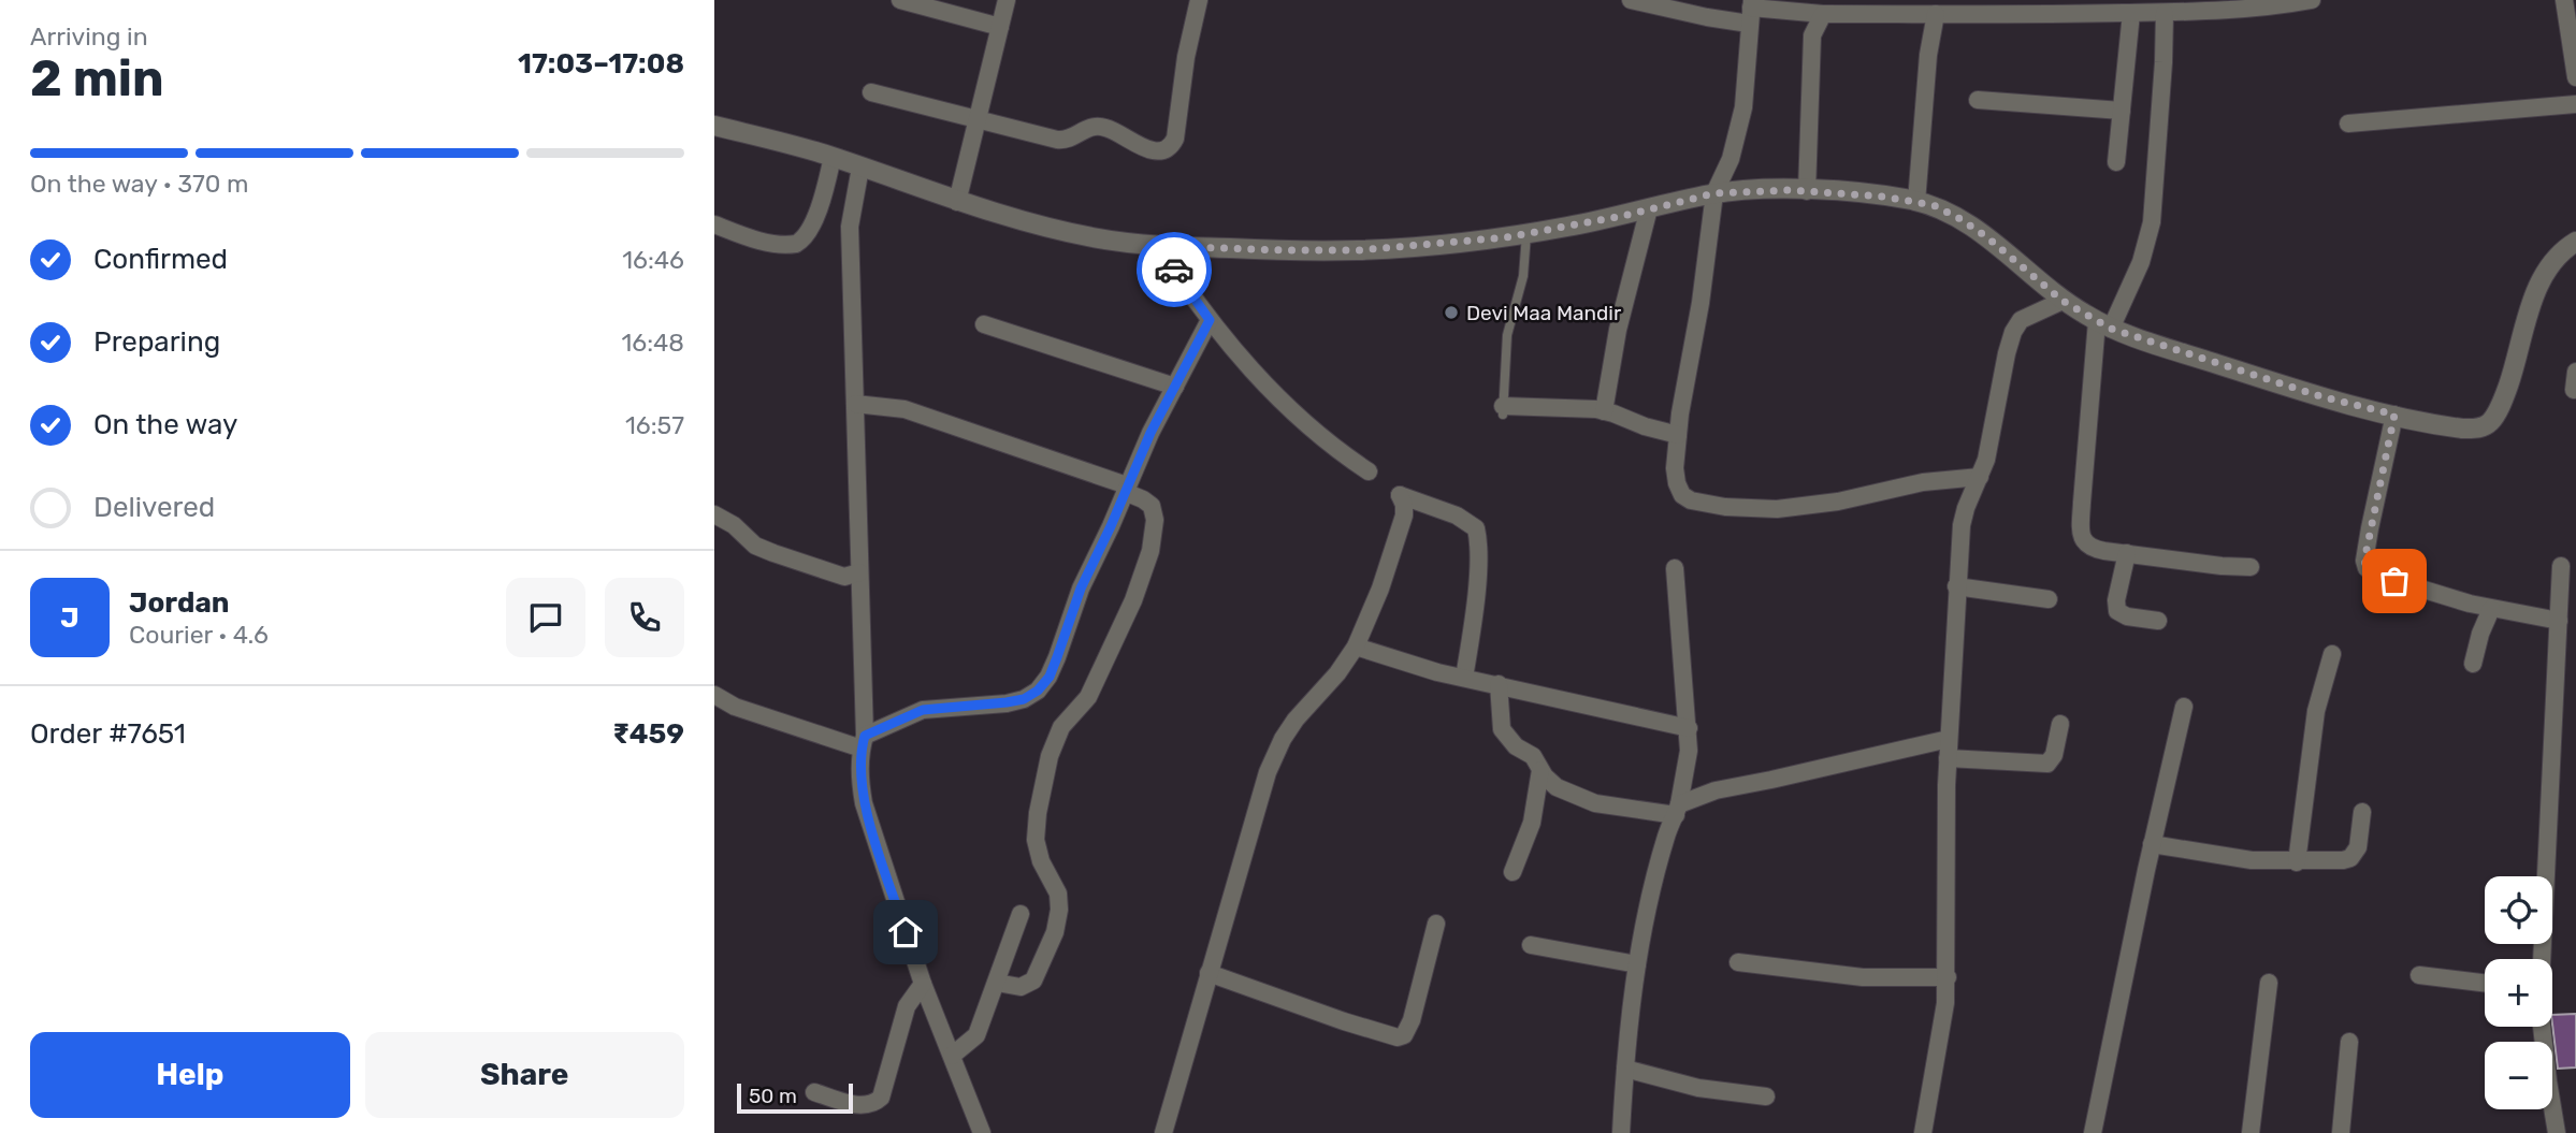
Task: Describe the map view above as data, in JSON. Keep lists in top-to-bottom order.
{
  "places": ["Devi Maa Mandir"],
  "scale_bar": "50 m",
  "page": {
    "heading": ["2 min", "Arriving in", "17:03–17:08"],
    "panel": [
      "Jordan",
      "Courier · 4.6",
      "Order #7651",
      "₹459"
    ],
    "bar": "On the way · 370 m",
    "list": [
      ["Confirmed", "16:46"],
      ["Preparing", "16:48"],
      ["On the way", "16:57"],
      "Delivered"
    ],
    "round": "J",
    "map_buttons": ["+", "−"],
    "buttons": ["Help", "Share"],
    "scale": "50 m"
  }
}
